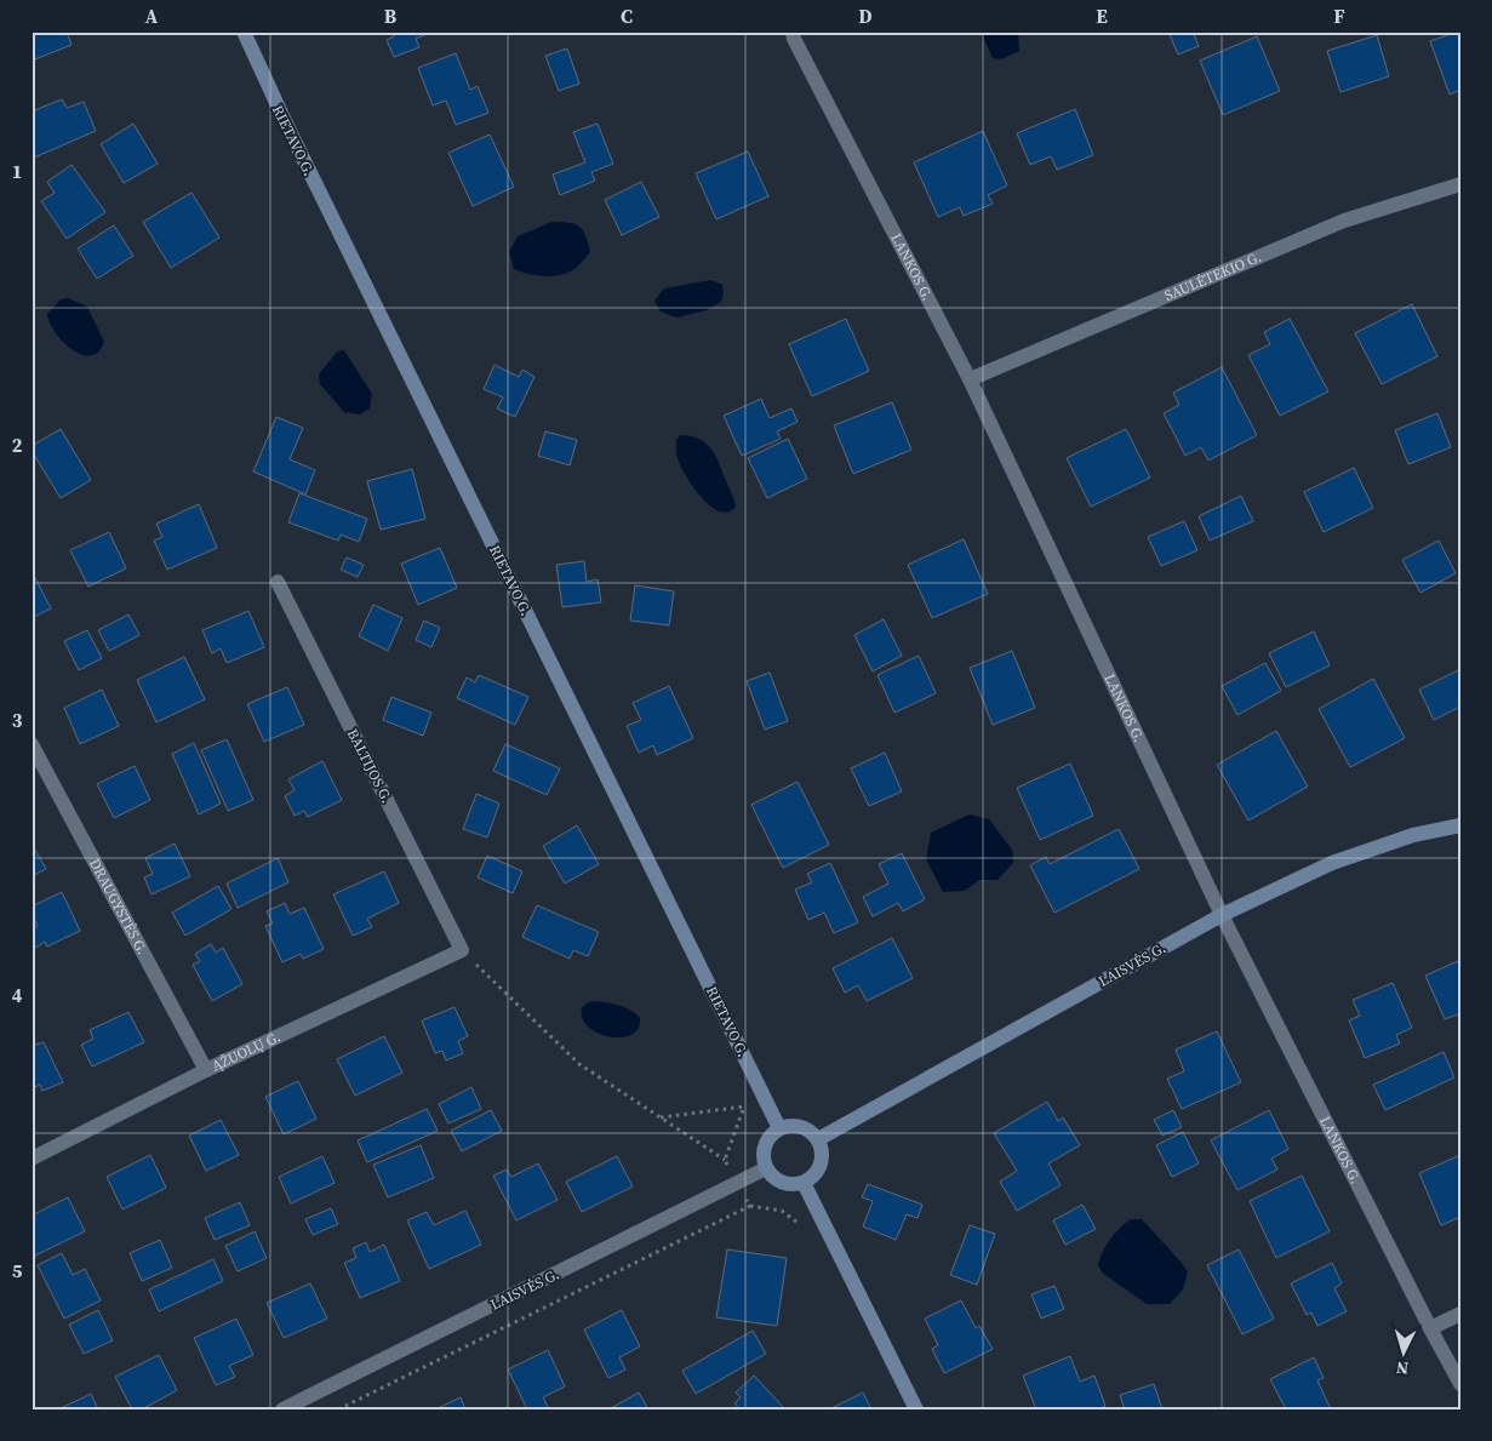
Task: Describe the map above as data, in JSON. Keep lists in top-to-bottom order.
{
  "streets": {
    "main road": ["RIETAVO G.", "LAISVĖS G."],
    "street": [
      "LANKOS G.",
      "SAULĖTEKIO G.",
      "BALTIJOS G.",
      "DRAUGYSTĖS G.",
      "ĄŽUOLŲ G."
    ]
  },
  "crossings": [
    ["RIETAVO G.", "LAISVĖS G."],
    ["LANKOS G.", "SAULĖTEKIO G."],
    ["LANKOS G.", "LAISVĖS G."],
    ["BALTIJOS G.", "ĄŽUOLŲ G."],
    ["DRAUGYSTĖS G.", "ĄŽUOLŲ G."]
  ],
  "north": "bottom",
  "grid": {
    "columns": [
      "A",
      "B",
      "C",
      "D",
      "E",
      "F"
    ],
    "rows": [
      "1",
      "2",
      "3",
      "4",
      "5"
    ]
  }
}
